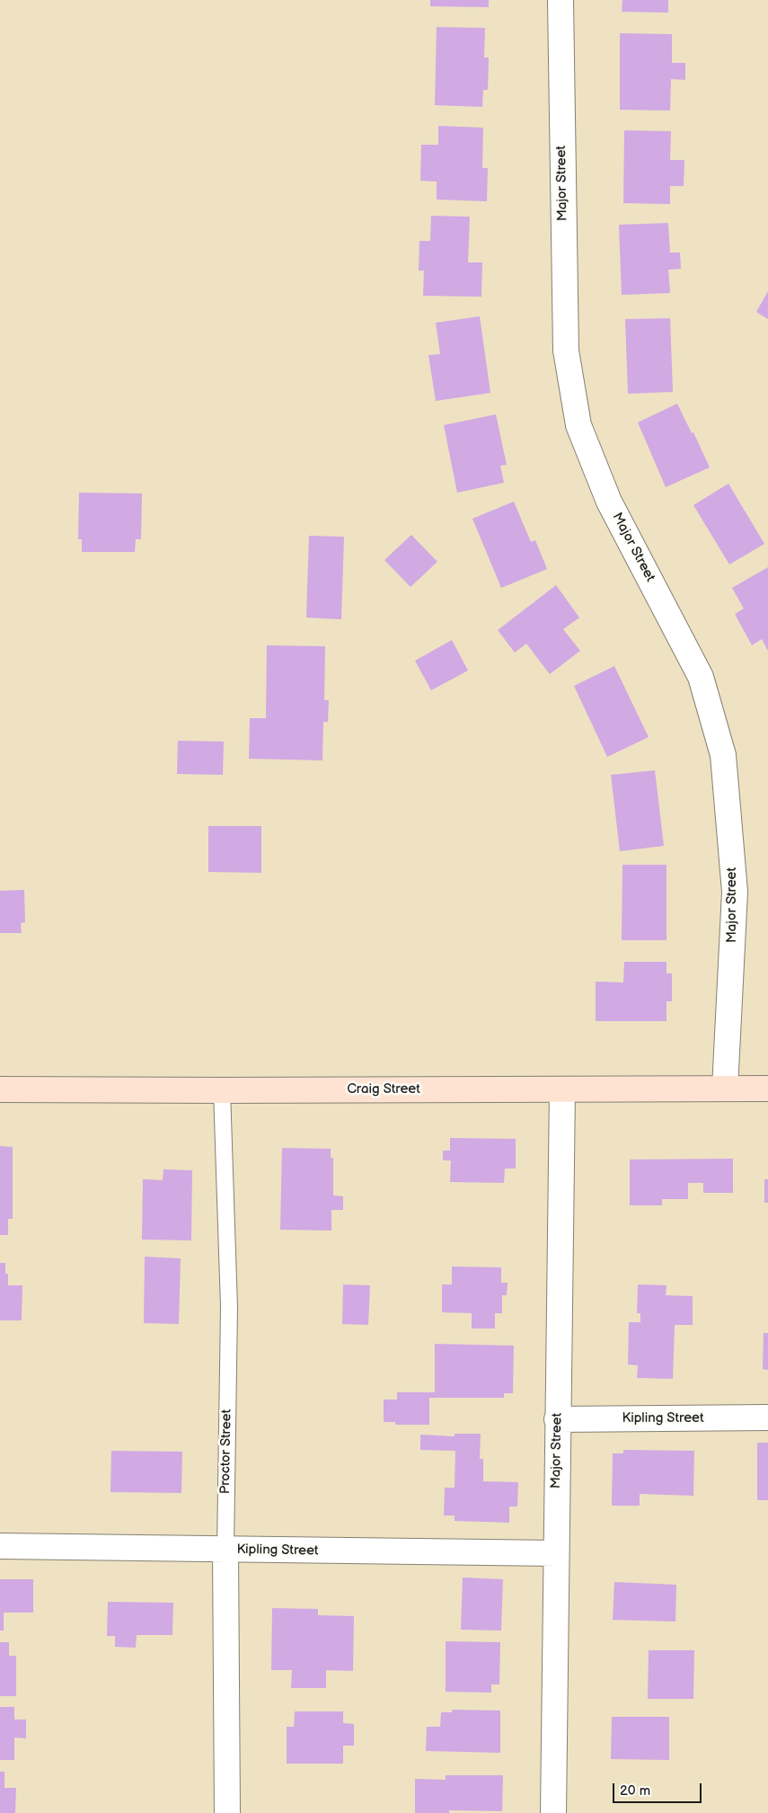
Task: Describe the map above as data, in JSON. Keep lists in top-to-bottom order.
{
  "streets": {
    "street": [
      "Major Street",
      "Craig Street",
      "Kipling Street",
      "Proctor Street"
    ]
  },
  "crossings": [
    ["Major Street", "Craig Street"],
    ["Major Street", "Kipling Street"],
    ["Craig Street", "Proctor Street"],
    ["Kipling Street", "Proctor Street"]
  ],
  "scale_bar": "20 m"
}
